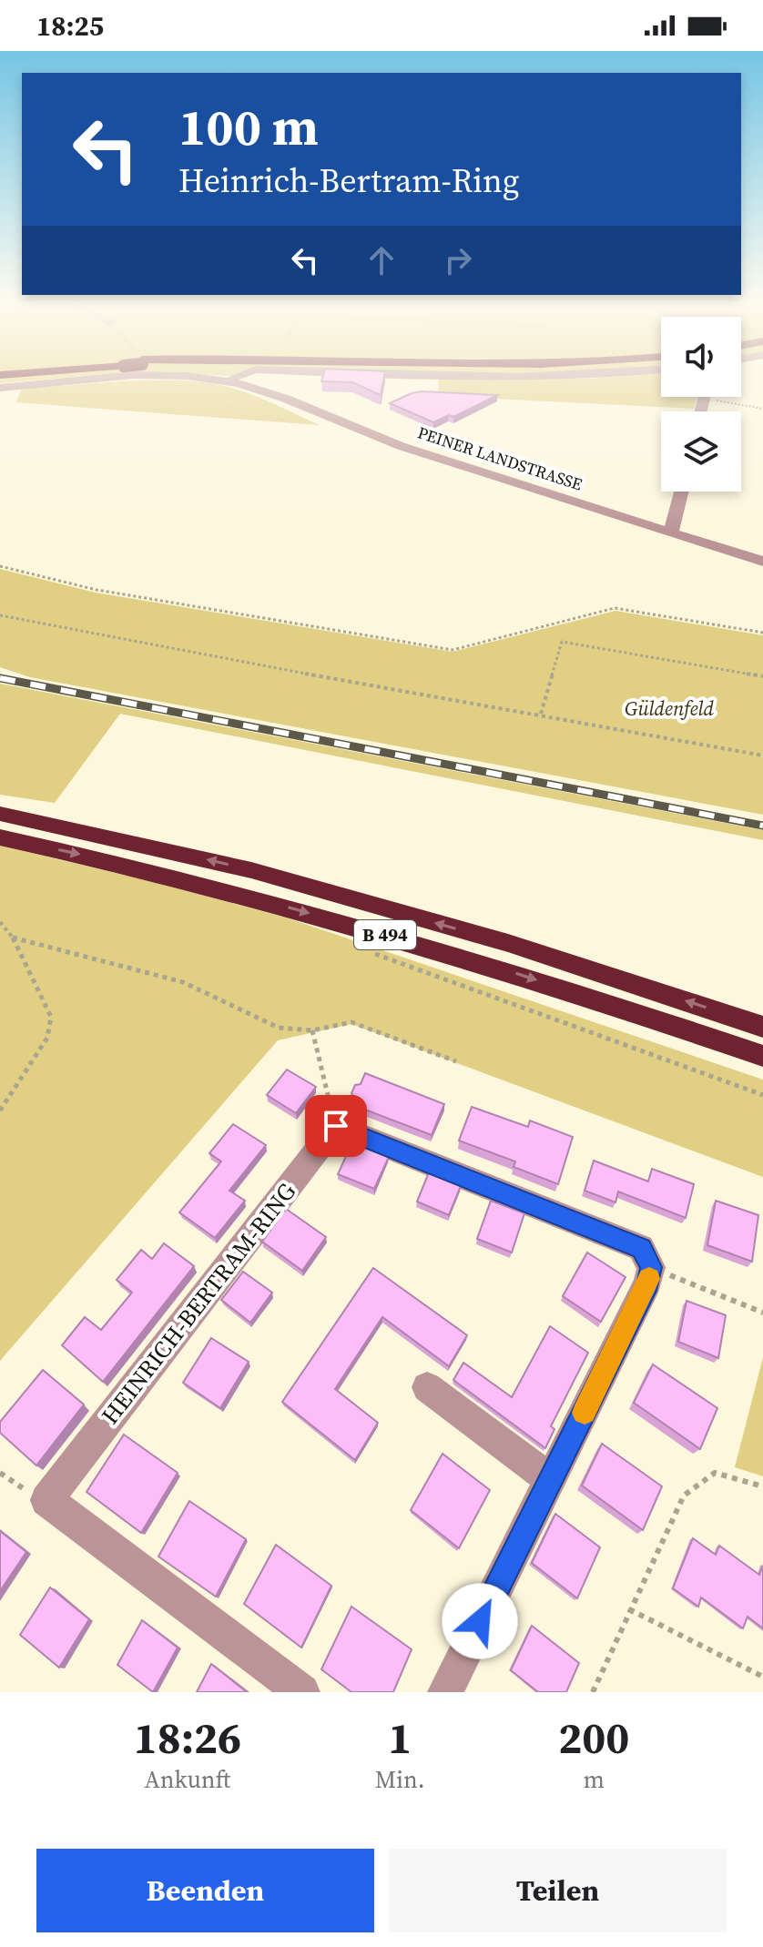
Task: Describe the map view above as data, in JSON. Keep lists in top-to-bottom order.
{
  "streets": {
    "highway": ["B 494"],
    "street": ["PEINER LANDSTRASSE", "HEINRICH-BERTRAM-RING"]
  },
  "parks": ["Güldenfeld"],
  "page": {
    "status": "18:25",
    "turn": ["100 m", "Heinrich-Bertram-Ring"],
    "eta": [
      "18:26",
      "Ankunft",
      "1",
      "Min.",
      "200",
      "m"
    ],
    "buttons": ["Beenden", "Teilen"]
  }
}
